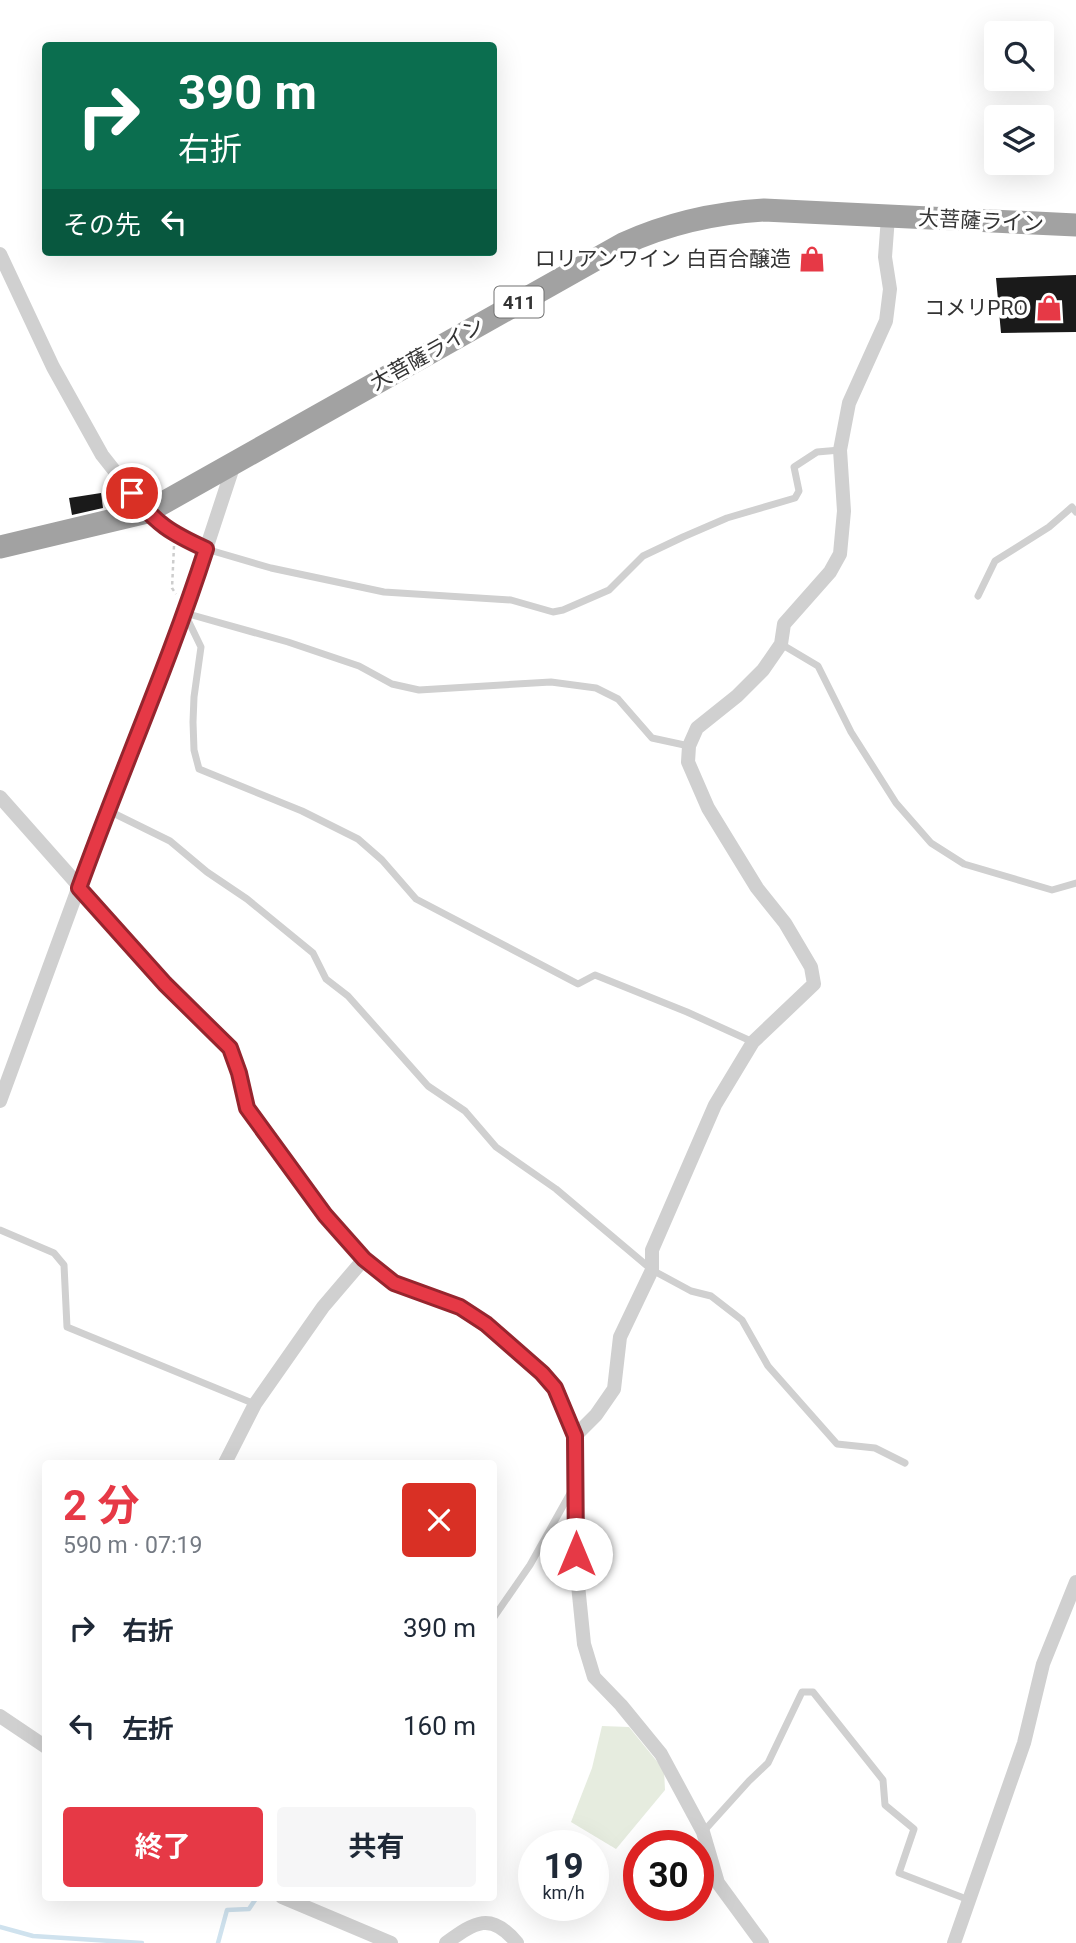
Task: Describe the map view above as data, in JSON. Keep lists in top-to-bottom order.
{
  "streets": {
    "highway": ["大菩薩ライン", "411"]
  },
  "places": {
    "shop": ["ロリアンワイン 白百合醸造", "コメリPRO"]
  },
  "page": {
    "turn": ["390 m", "右折"],
    "then": "その先",
    "heading": ["2 分", "590 m · 07:19"],
    "list": [
      {
        "name": "右折",
        "value": "390 m"
      },
      {
        "name": "左折",
        "value": "160 m"
      }
    ],
    "buttons": ["終了", "共有"],
    "speed": "19 km/h",
    "limit": "30"
  }
}
